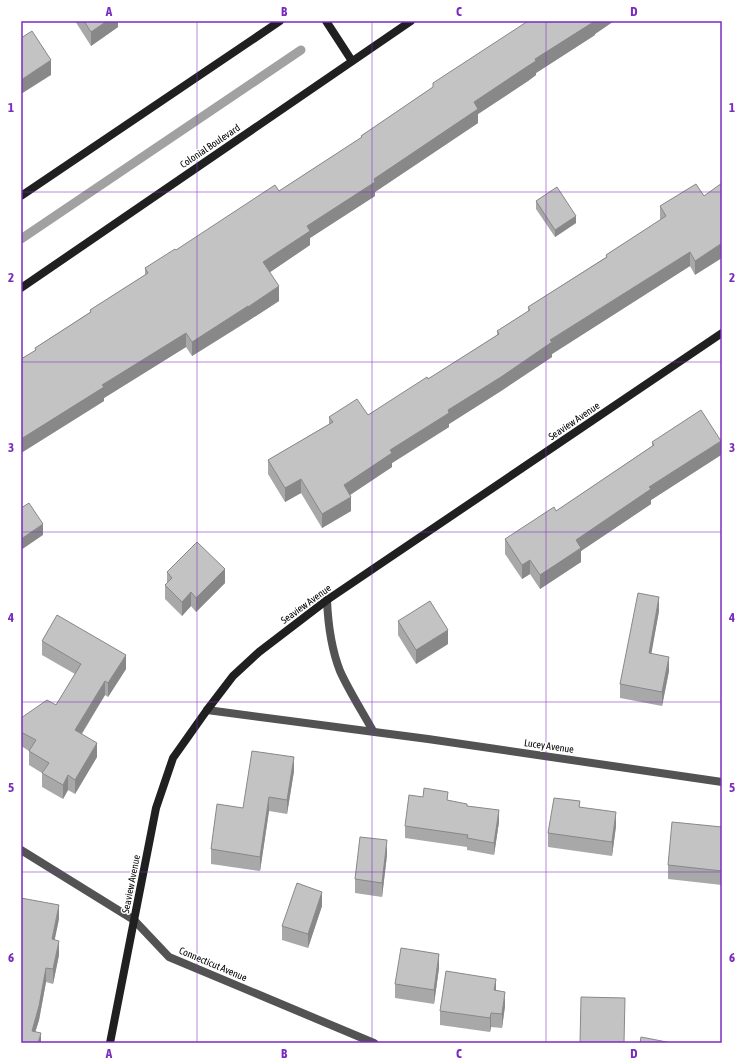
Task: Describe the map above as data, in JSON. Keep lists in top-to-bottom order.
{
  "streets": {
    "street": [
      "Colonial Boulevard",
      "Seaview Avenue",
      "Lucey Avenue",
      "Connecticut Avenue"
    ]
  },
  "crossings": [
    ["Seaview Avenue", "Lucey Avenue"],
    ["Seaview Avenue", "Connecticut Avenue"]
  ],
  "grid": {
    "columns": [
      "A",
      "B",
      "C",
      "D"
    ],
    "rows": [
      "1",
      "2",
      "3",
      "4",
      "5",
      "6"
    ]
  }
}
